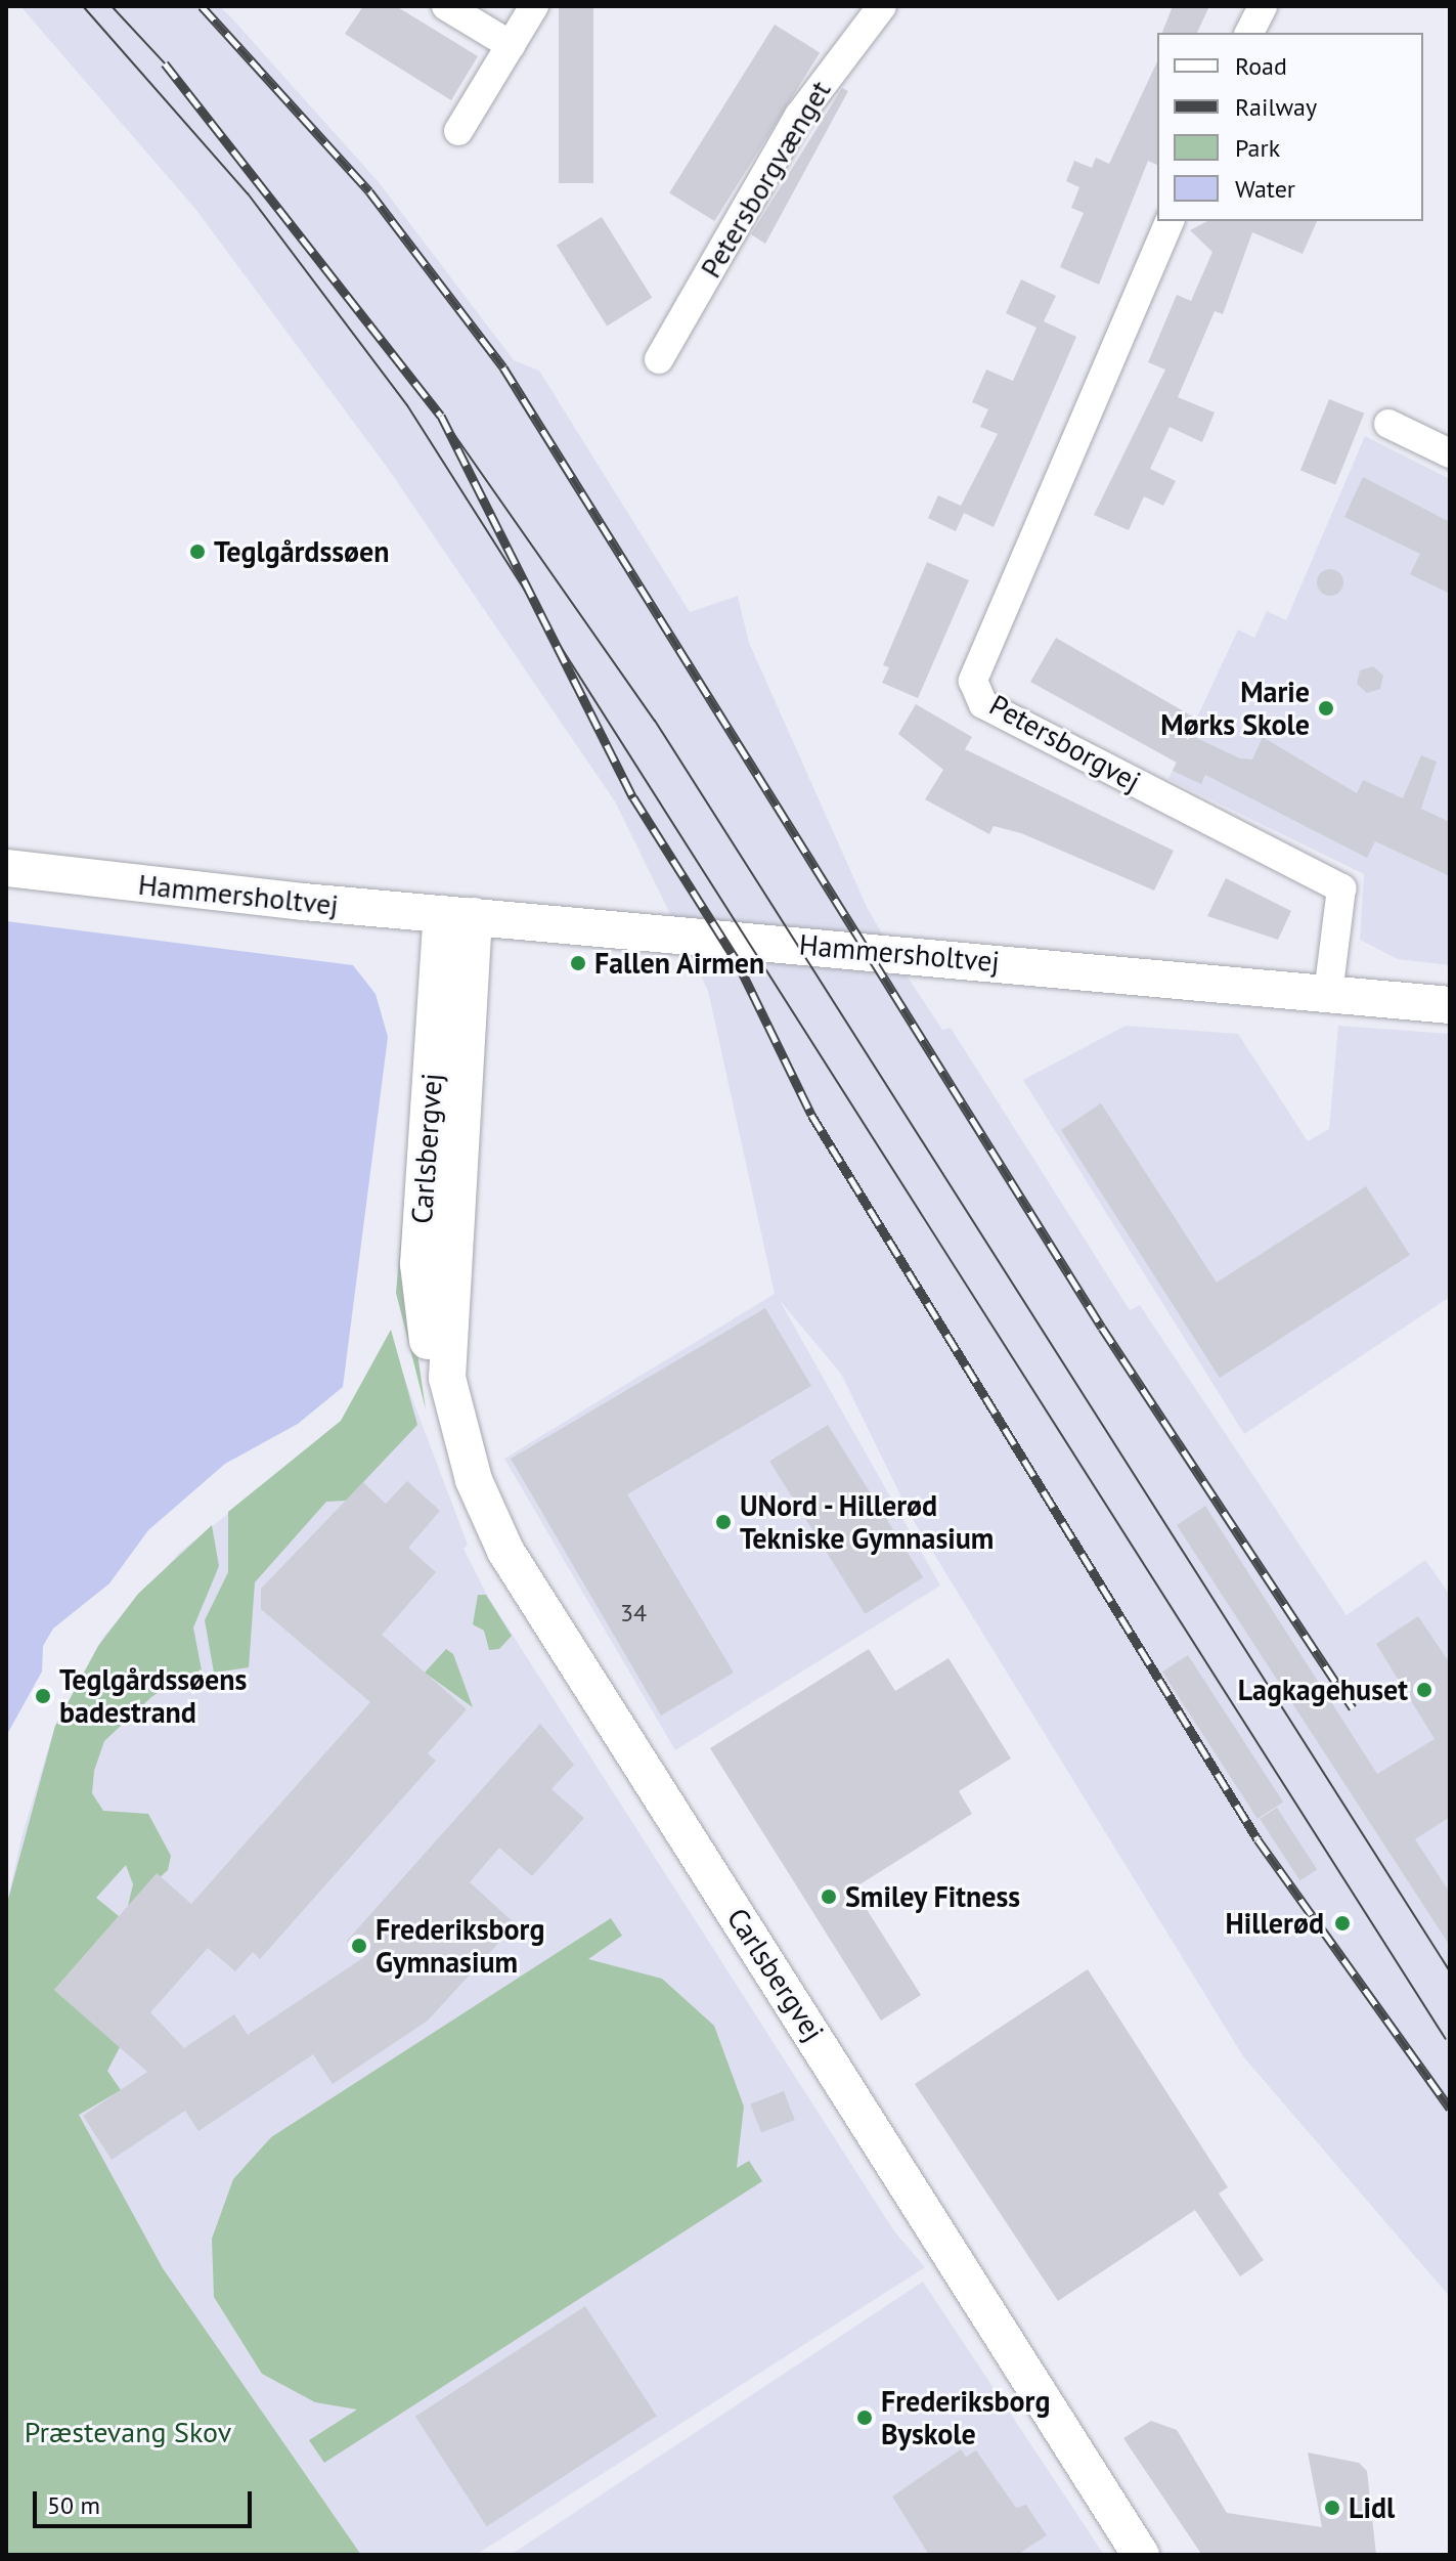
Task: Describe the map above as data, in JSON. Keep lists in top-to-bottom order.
{
  "streets": {
    "street": [
      "Petersborgvænget",
      "Petersborgvej",
      "Hammersholtvej",
      "Carlsbergvej"
    ]
  },
  "crossings": [
    ["Petersborgvej", "Hammersholtvej"],
    ["Hammersholtvej", "Carlsbergvej"]
  ],
  "parks": ["Præstevang Skov"],
  "places": [
    "Teglgårdssøen",
    "Marie Mørks Skole",
    "Fallen Airmen",
    "UNord - Hillerød Tekniske Gymnasium",
    "Lagkagehuset",
    "Teglgårdssøens badestrand",
    "Smiley Fitness",
    "Hillerød",
    "Frederiksborg Gymnasium",
    "Frederiksborg Byskole",
    "Lidl"
  ],
  "house_numbers": ["34"],
  "legend": [
    "Road",
    "Railway",
    "Park",
    "Water"
  ],
  "scale_bar": "50 m"
}
